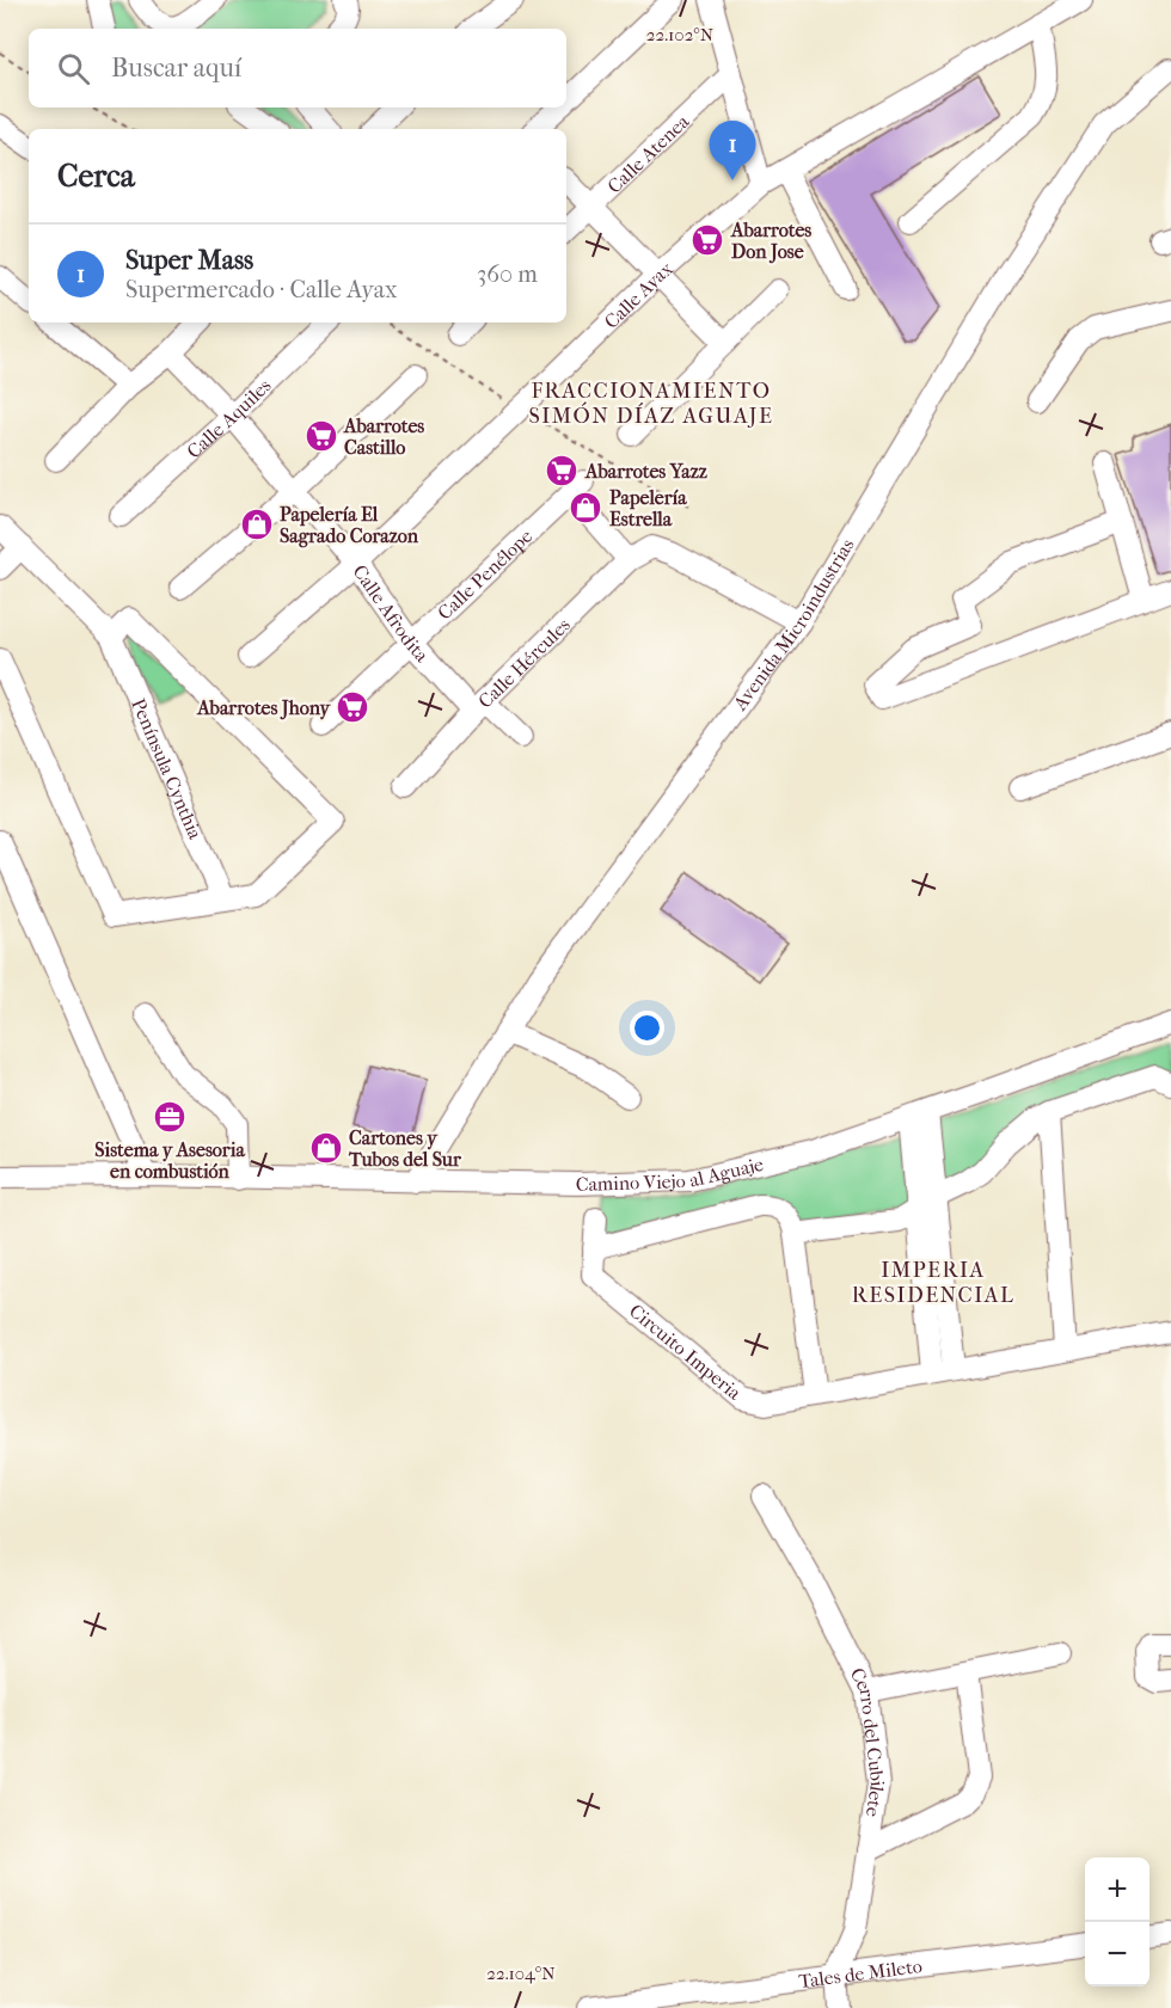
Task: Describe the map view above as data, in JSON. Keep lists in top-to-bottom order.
{
  "streets": {
    "street": [
      "Calle Atenea",
      "Calle Ayax",
      "Calle Aquiles",
      "Calle Penélope",
      "Calle Afrodita",
      "Avenida Microindustrias",
      "Calle Hércules",
      "Península Cynthia",
      "Camino Viejo al Aguaje",
      "Circuito Imperia",
      "Cerro del Cubilete",
      "Tales de Mileto"
    ]
  },
  "crossings": [
    ["Calle Ayax", "Calle Afrodita"],
    ["Calle Aquiles", "Calle Afrodita"],
    ["Calle Penélope", "Calle Afrodita"],
    ["Calle Penélope", "Calle Hércules"],
    ["Calle Afrodita", "Calle Hércules"],
    ["Avenida Microindustrias", "Calle Hércules"],
    ["Avenida Microindustrias", "Camino Viejo al Aguaje"],
    ["Cerro del Cubilete", "Tales de Mileto"]
  ],
  "districts": ["FRACCIONAMIENTO SIMÓN DÍAZ AGUAJE", "IMPERIA RESIDENCIAL"],
  "places": {
    "supermarket": [
      "Abarrotes Don Jose",
      "Abarrotes Castillo",
      "Abarrotes Yazz",
      "Abarrotes Jhony"
    ],
    "shop": ["Papelería Estrella", "Papelería El Sagrado Corazon", "Cartones y Tubos del Sur"],
    "office": ["Sistema y Asesoria en combustión"]
  },
  "page": {
    "search": "Buscar aquí",
    "pins": "1",
    "heading": "Cerca",
    "list": [
      {
        "mark": "1",
        "name": "Super Mass",
        "note": "Supermercado · Calle Ayax",
        "value": "360 m"
      }
    ],
    "map_buttons": ["+", "−"]
  },
  "coordinates": ["22.102°N", "22.104°N"]
}
